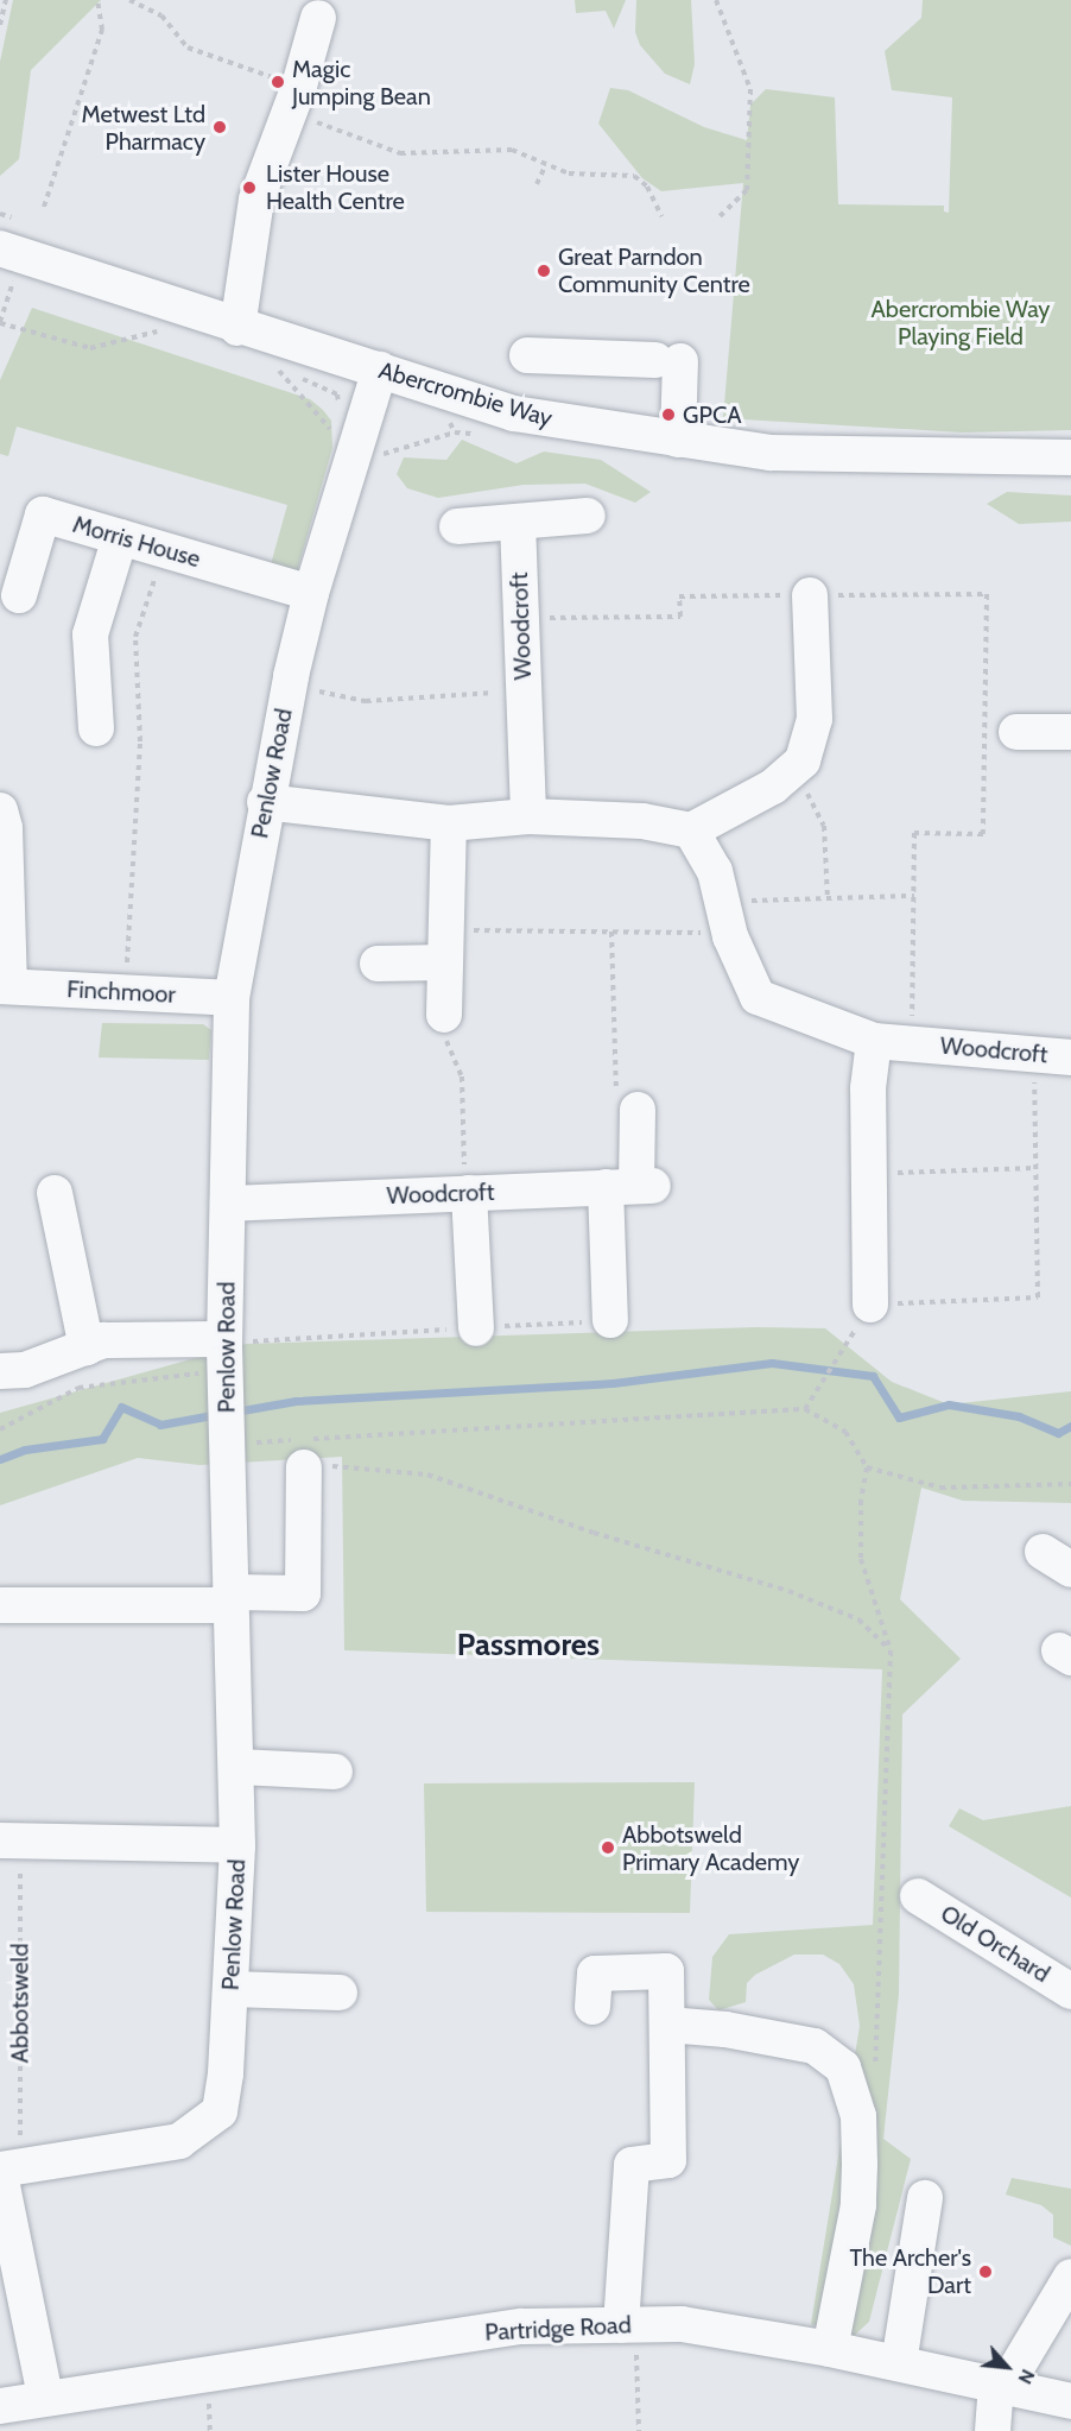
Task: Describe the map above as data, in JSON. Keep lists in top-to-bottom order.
{
  "streets": {
    "street": [
      "Abercrombie Way",
      "Morris House",
      "Woodcroft",
      "Penlow Road",
      "Finchmoor",
      "Old Orchard",
      "Partridge Road"
    ],
    "path": ["Abbotsweld"]
  },
  "crossings": [
    ["Abercrombie Way", "Penlow Road"],
    ["Morris House", "Penlow Road"],
    ["Woodcroft", "Penlow Road"],
    ["Penlow Road", "Finchmoor"],
    ["Penlow Road", "Abbotsweld"]
  ],
  "districts": ["Passmores"],
  "parks": ["Abercrombie Way Playing Field"],
  "places": [
    "Magic Jumping Bean",
    "Metwest Ltd Pharmacy",
    "Lister House Health Centre",
    "Great Parndon Community Centre",
    "GPCA",
    "Abbotsweld Primary Academy",
    "The Archer's Dart"
  ],
  "north": "bottom right"
}
